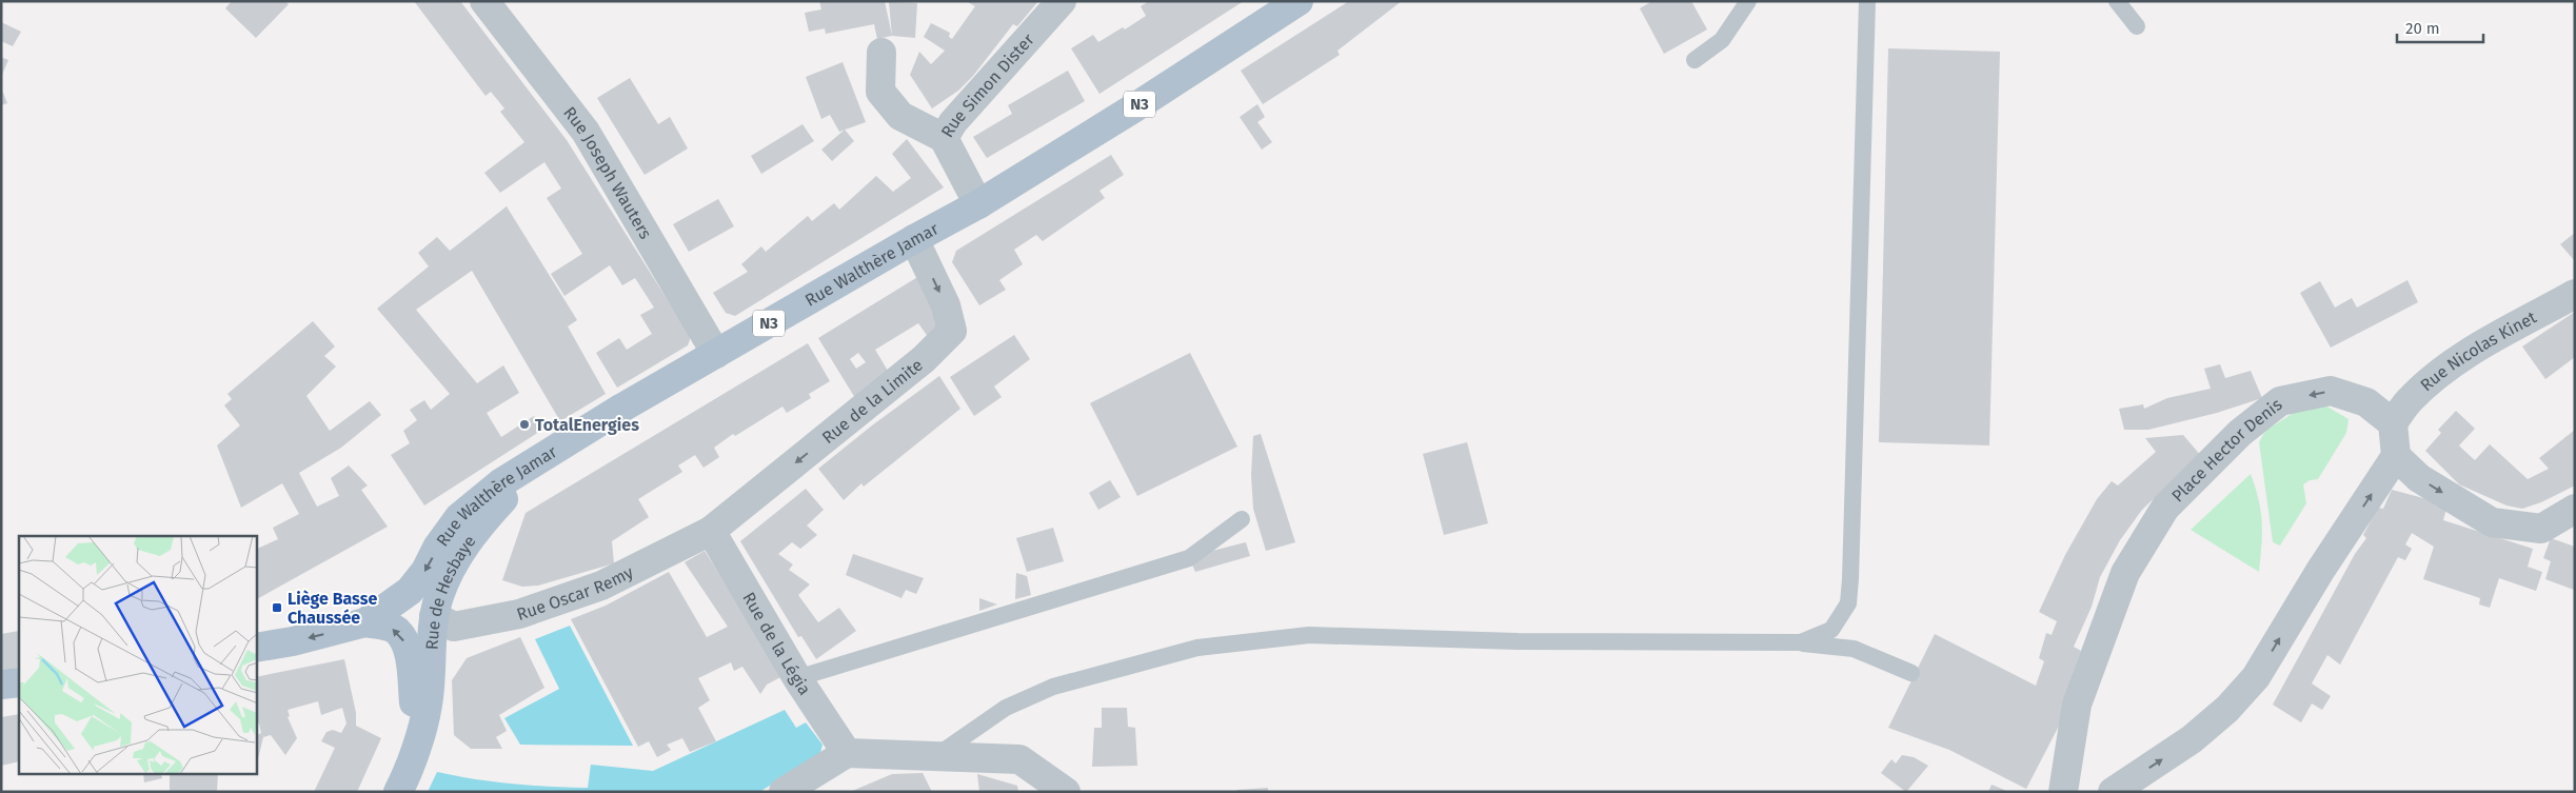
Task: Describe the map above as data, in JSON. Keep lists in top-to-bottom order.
{
  "streets": {
    "main road": ["N3", "Rue Walthère Jamar", "Rue de Hesbaye"],
    "street": [
      "Rue Simon Dister",
      "Rue Joseph Wauters",
      "Rue Nicolas Kinet",
      "Rue de la Limite",
      "Place Hector Denis",
      "Rue Oscar Remy",
      "Rue de la Légia"
    ]
  },
  "crossings": [
    ["Rue Simon Dister", "Rue Walthère Jamar"],
    ["N3", "Rue Walthère Jamar"],
    ["N3", "Rue de Hesbaye"],
    ["Rue Joseph Wauters", "Rue Walthère Jamar"],
    ["Rue Walthère Jamar", "Rue de la Limite"],
    ["Rue Walthère Jamar", "Rue de Hesbaye"],
    ["Rue Nicolas Kinet", "Place Hector Denis"],
    ["Rue de la Limite", "Rue Oscar Remy"],
    ["Rue de la Limite", "Rue de la Légia"],
    ["Rue Oscar Remy", "Rue de Hesbaye"],
    ["Rue Oscar Remy", "Rue de la Légia"]
  ],
  "one_way": ["Rue de la Limite"],
  "places": {
    "other": ["TotalEnergies"],
    "transit": ["Liège Basse Chaussée"]
  },
  "scale_bar": "20 m"
}
